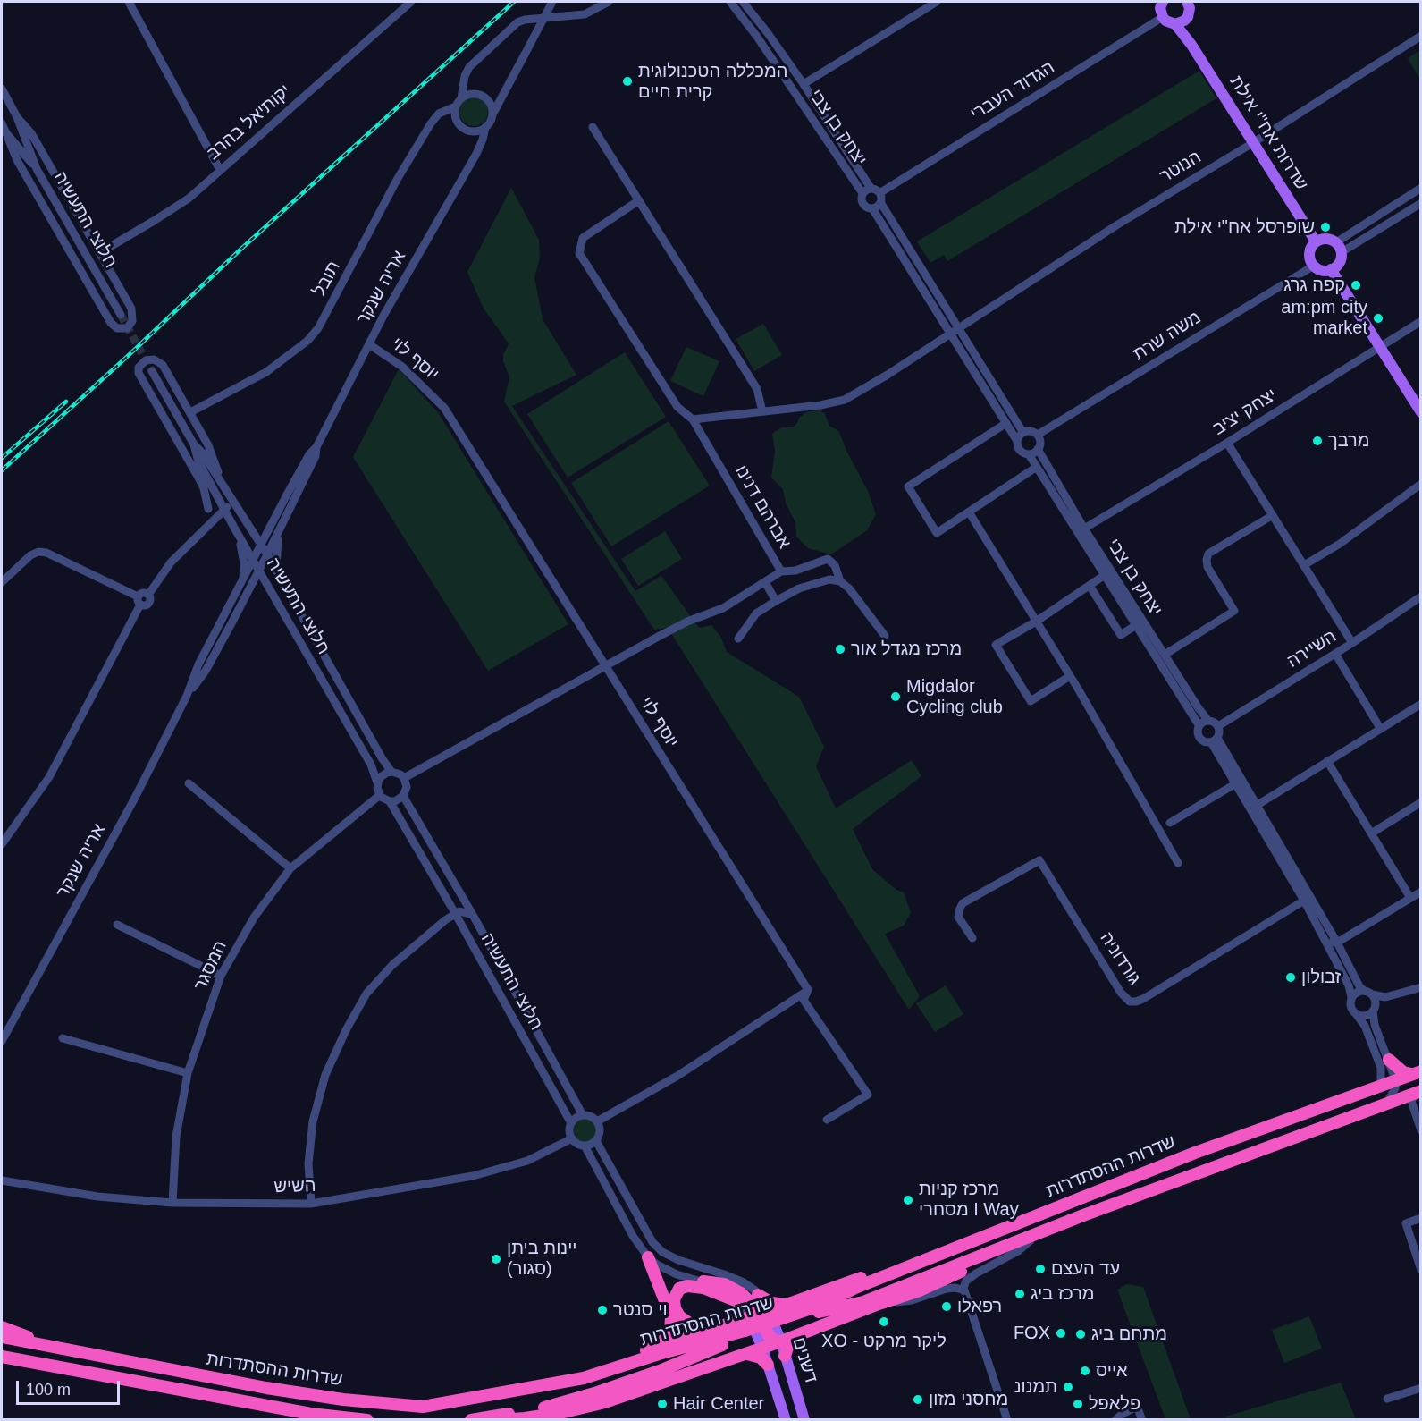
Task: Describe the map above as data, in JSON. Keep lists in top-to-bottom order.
{
  "streets": {
    "highway": ["שדרות ההסתדרות"],
    "main road": ["שדרות אח\"י אילת", "דשנים"],
    "street": [
      "הגדוד העברי",
      "יקותיאל בהרב",
      "יצחק בן צבי",
      "הנוטר",
      "חלוצי התעשיה",
      "תובל",
      "אריה שנקר",
      "משה שרת",
      "יוסף לוי",
      "יצחק יציב",
      "אברהם דנינו",
      "השיירה",
      "גורדוניה",
      "המסגר",
      "השיש"
    ]
  },
  "crossings": [
    ["הגדוד העברי", "יצחק בן צבי"],
    ["יצחק בן צבי", "משה שרת"],
    ["יצחק בן צבי", "יצחק יציב"],
    ["יצחק בן צבי", "השיירה"],
    ["שדרות אח\"י אילת", "הנוטר"],
    ["שדרות אח\"י אילת", "משה שרת"],
    ["חלוצי התעשיה", "אריה שנקר"],
    ["חלוצי התעשיה", "אברהם דנינו"],
    ["חלוצי התעשיה", "המסגר"],
    ["חלוצי התעשיה", "השיש"],
    ["תובל", "אריה שנקר"],
    ["אריה שנקר", "יוסף לוי"],
    ["יוסף לוי", "אברהם דנינו"],
    ["אברהם דנינו", "המסגר"],
    ["המסגר", "השיש"]
  ],
  "places": [
    "המכללה הטכנולוגית קרית חיים",
    "שופרסל אח\"י אילת",
    "קפה גרג",
    "am:pm city market",
    "מרבך",
    "מרכז מגדל אור",
    "Migdalor Cycling club",
    "זבולון",
    "מרכז קניות מסחרי I Way",
    "יינות ביתן (סגור)",
    "עד העצם",
    "מרכז ביג",
    "רפאלו",
    "וי סנטר",
    "XO - ליקר מרקט",
    "FOX",
    "מתחם ביג",
    "אייס",
    "תמנונ",
    "מחסני מזון",
    "Hair Center",
    "פלאפל"
  ],
  "scale_bar": "100 m"
}
